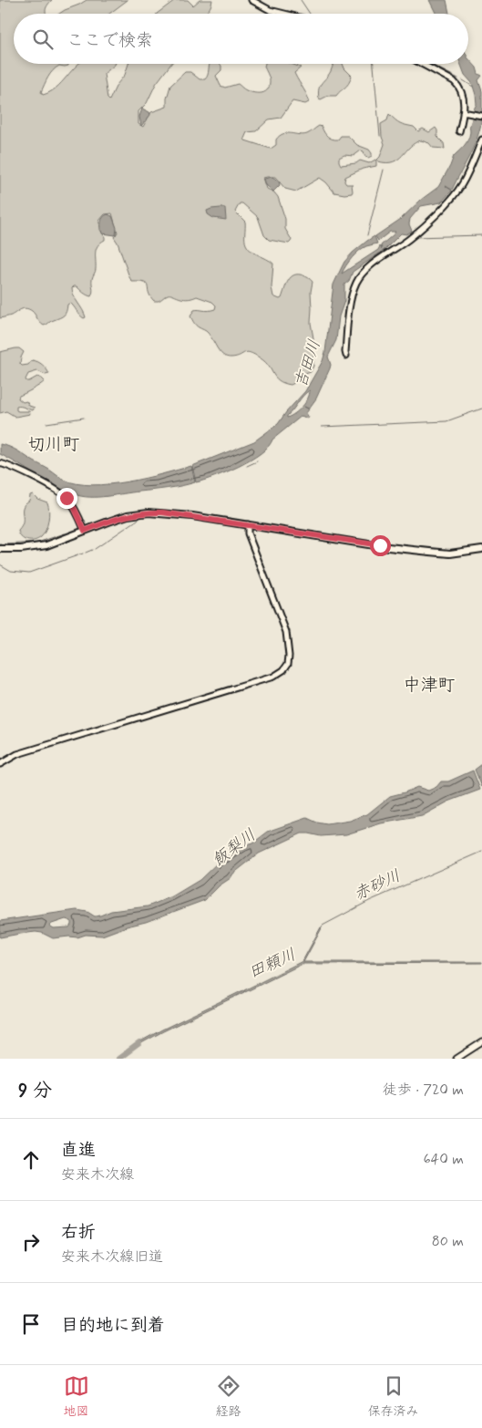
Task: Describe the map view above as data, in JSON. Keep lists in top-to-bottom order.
{
  "districts": ["切川町", "中津町"],
  "water": [
    "吉田川",
    "飯梨川",
    "赤砂川",
    "田頼川"
  ],
  "page": {
    "search": "ここで検索",
    "heading": ["9 分", "徒歩 · 720 m"],
    "list": [
      ["直進", "安来木次線", "640 m"],
      ["右折", "安来木次線旧道", "80 m"],
      "目的地に到着"
    ],
    "nav": ["地図", "経路", "保存済み"]
  }
}
